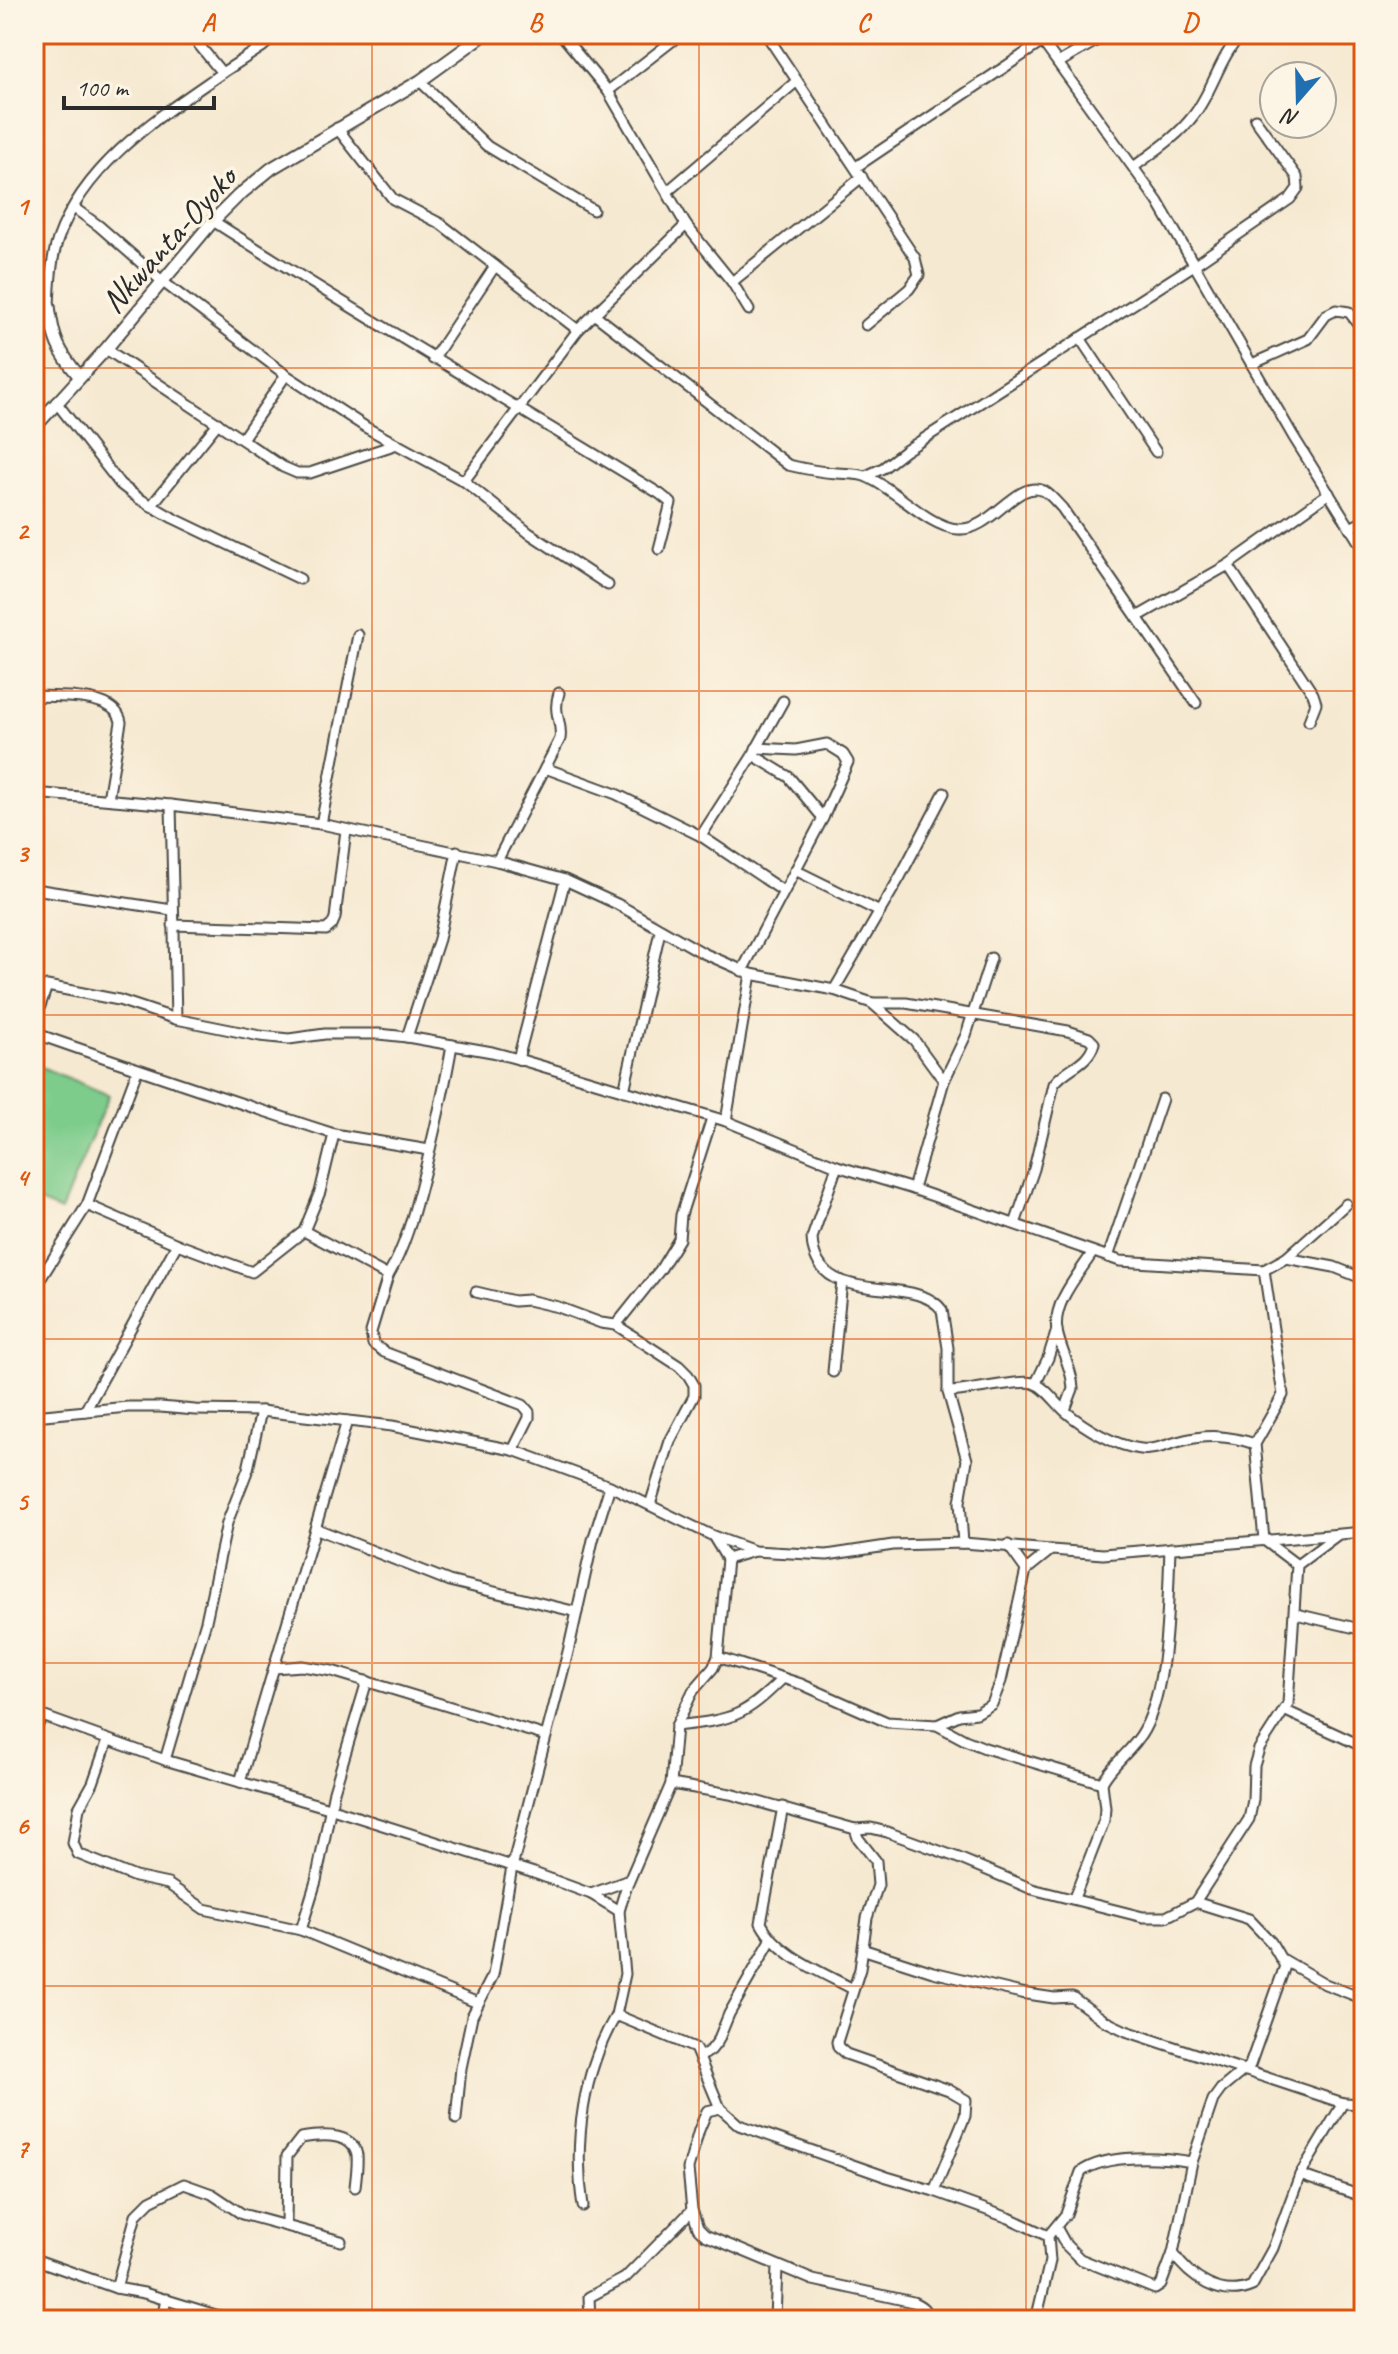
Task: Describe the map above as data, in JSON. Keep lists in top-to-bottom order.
{
  "streets": {
    "street": ["Nkwanta-Oyoko"]
  },
  "scale_bar": "100 m",
  "north": "bottom",
  "grid": {
    "columns": [
      "A",
      "B",
      "C",
      "D"
    ],
    "rows": [
      "1",
      "2",
      "3",
      "4",
      "5",
      "6",
      "7"
    ]
  }
}
